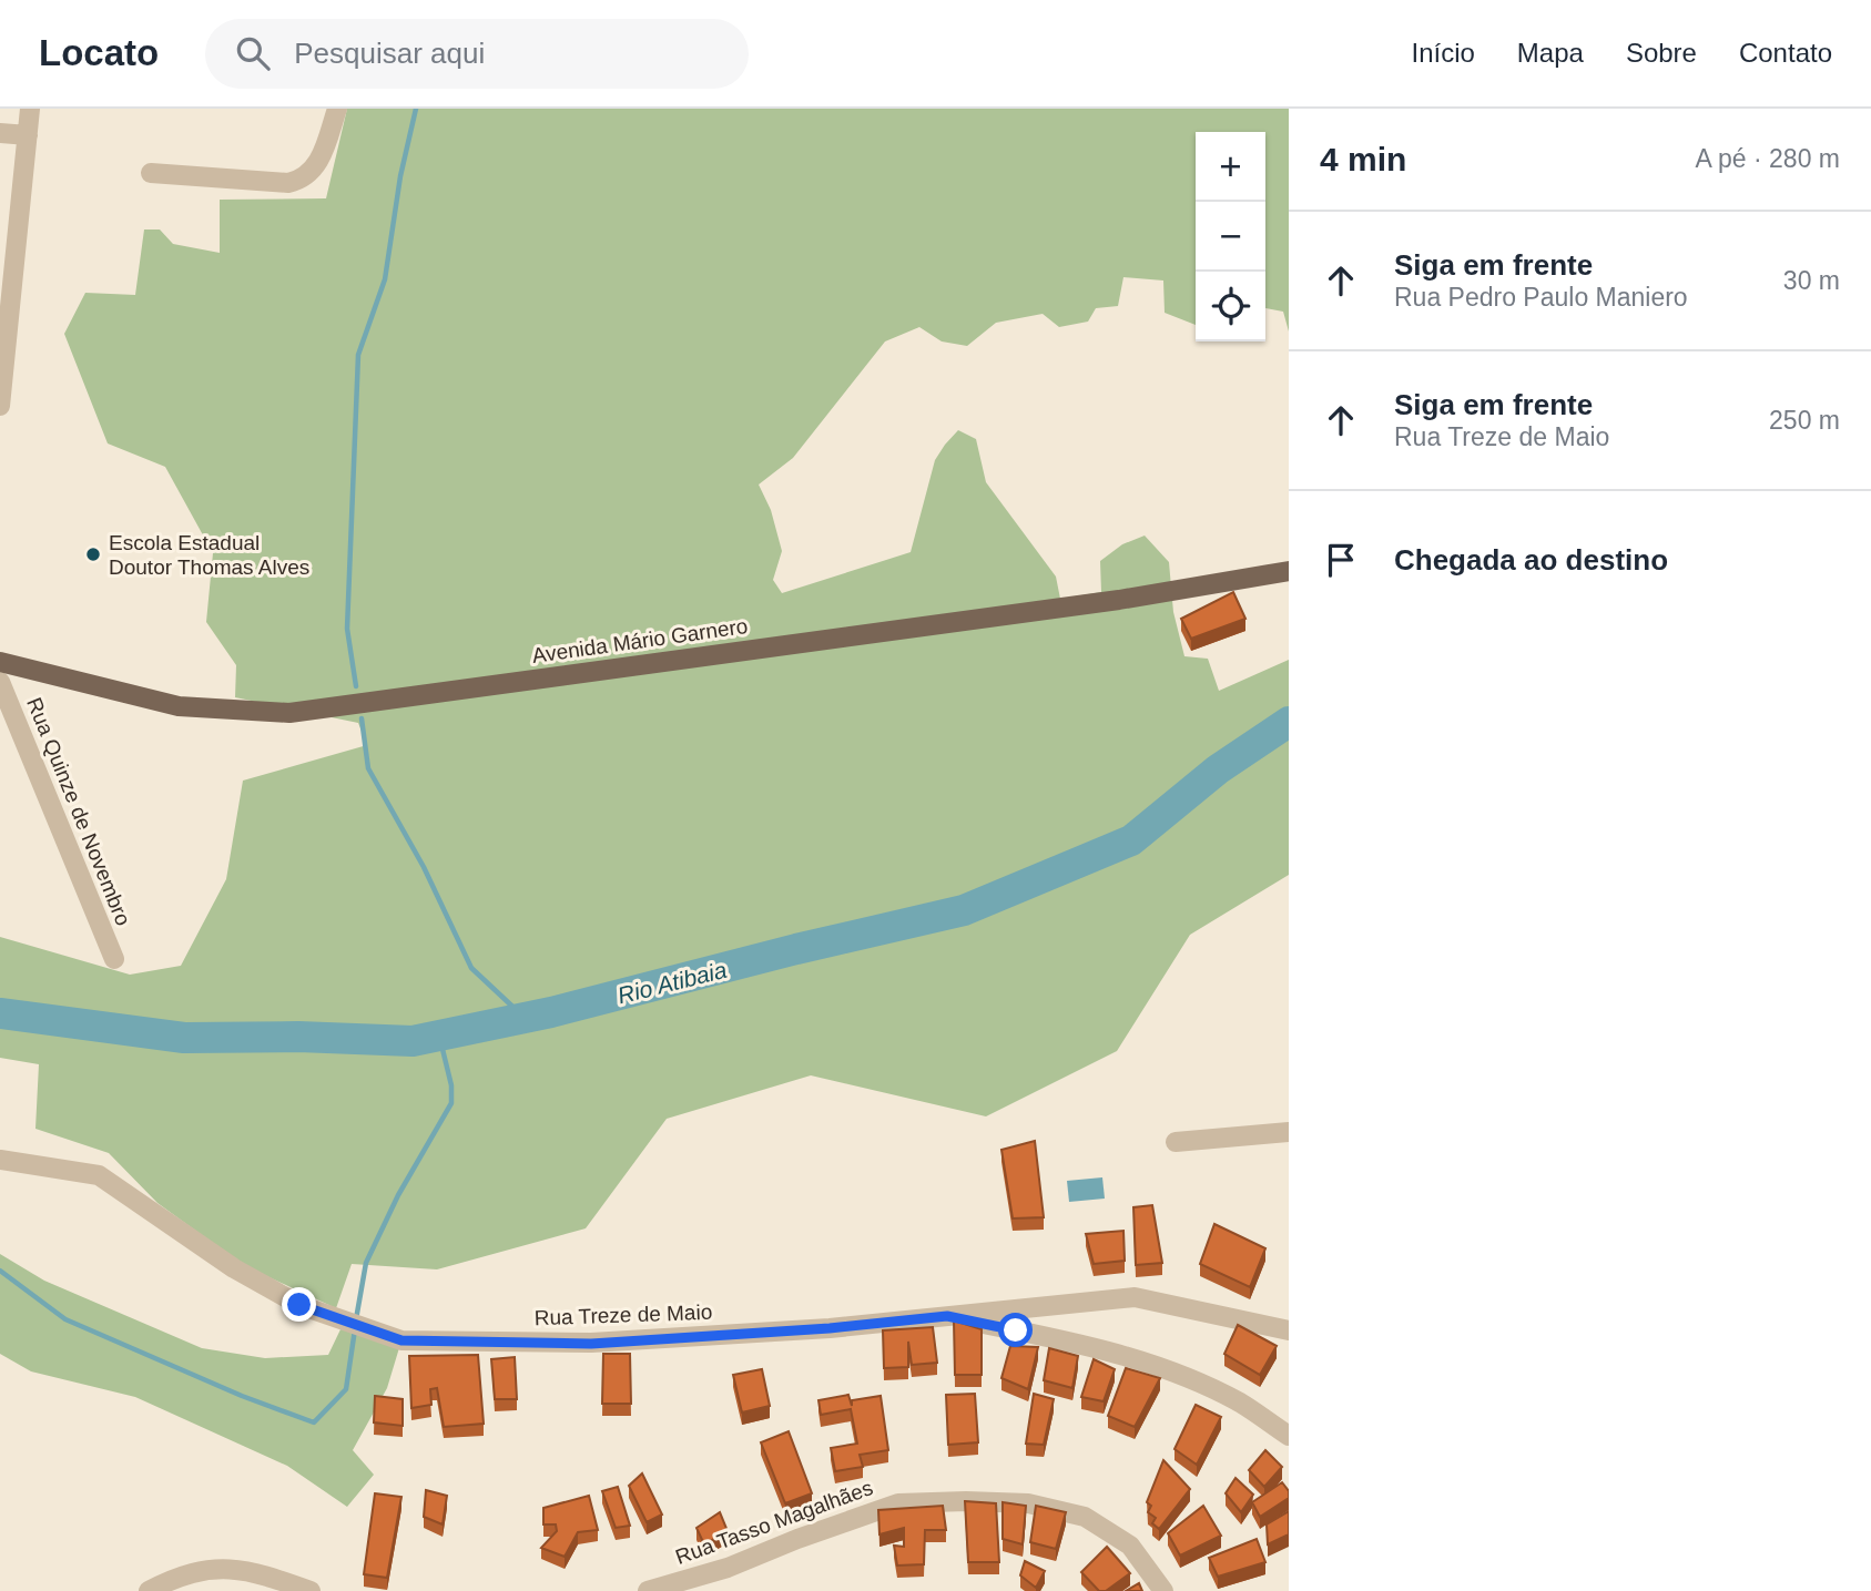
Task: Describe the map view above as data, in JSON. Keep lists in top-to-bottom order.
{
  "streets": {
    "main road": ["Avenida Mário Garnero"],
    "street": ["Rua Quinze de Novembro", "Rua Treze de Maio", "Rua Tasso Magalhães"]
  },
  "water": ["Rio Atibaia"],
  "places": ["Escola Estadual Doutor Thomas Alves"],
  "page": {
    "header": "Locato",
    "search": "Pesquisar aqui",
    "nav": [
      "Início",
      "Mapa",
      "Sobre",
      "Contato"
    ],
    "heading": ["4 min", "A pé · 280 m"],
    "map_buttons": ["+", "−"],
    "list": [
      ["Siga em frente", "Rua Pedro Paulo Maniero", "30 m"],
      ["Siga em frente", "Rua Treze de Maio", "250 m"],
      "Chegada ao destino"
    ]
  }
}
